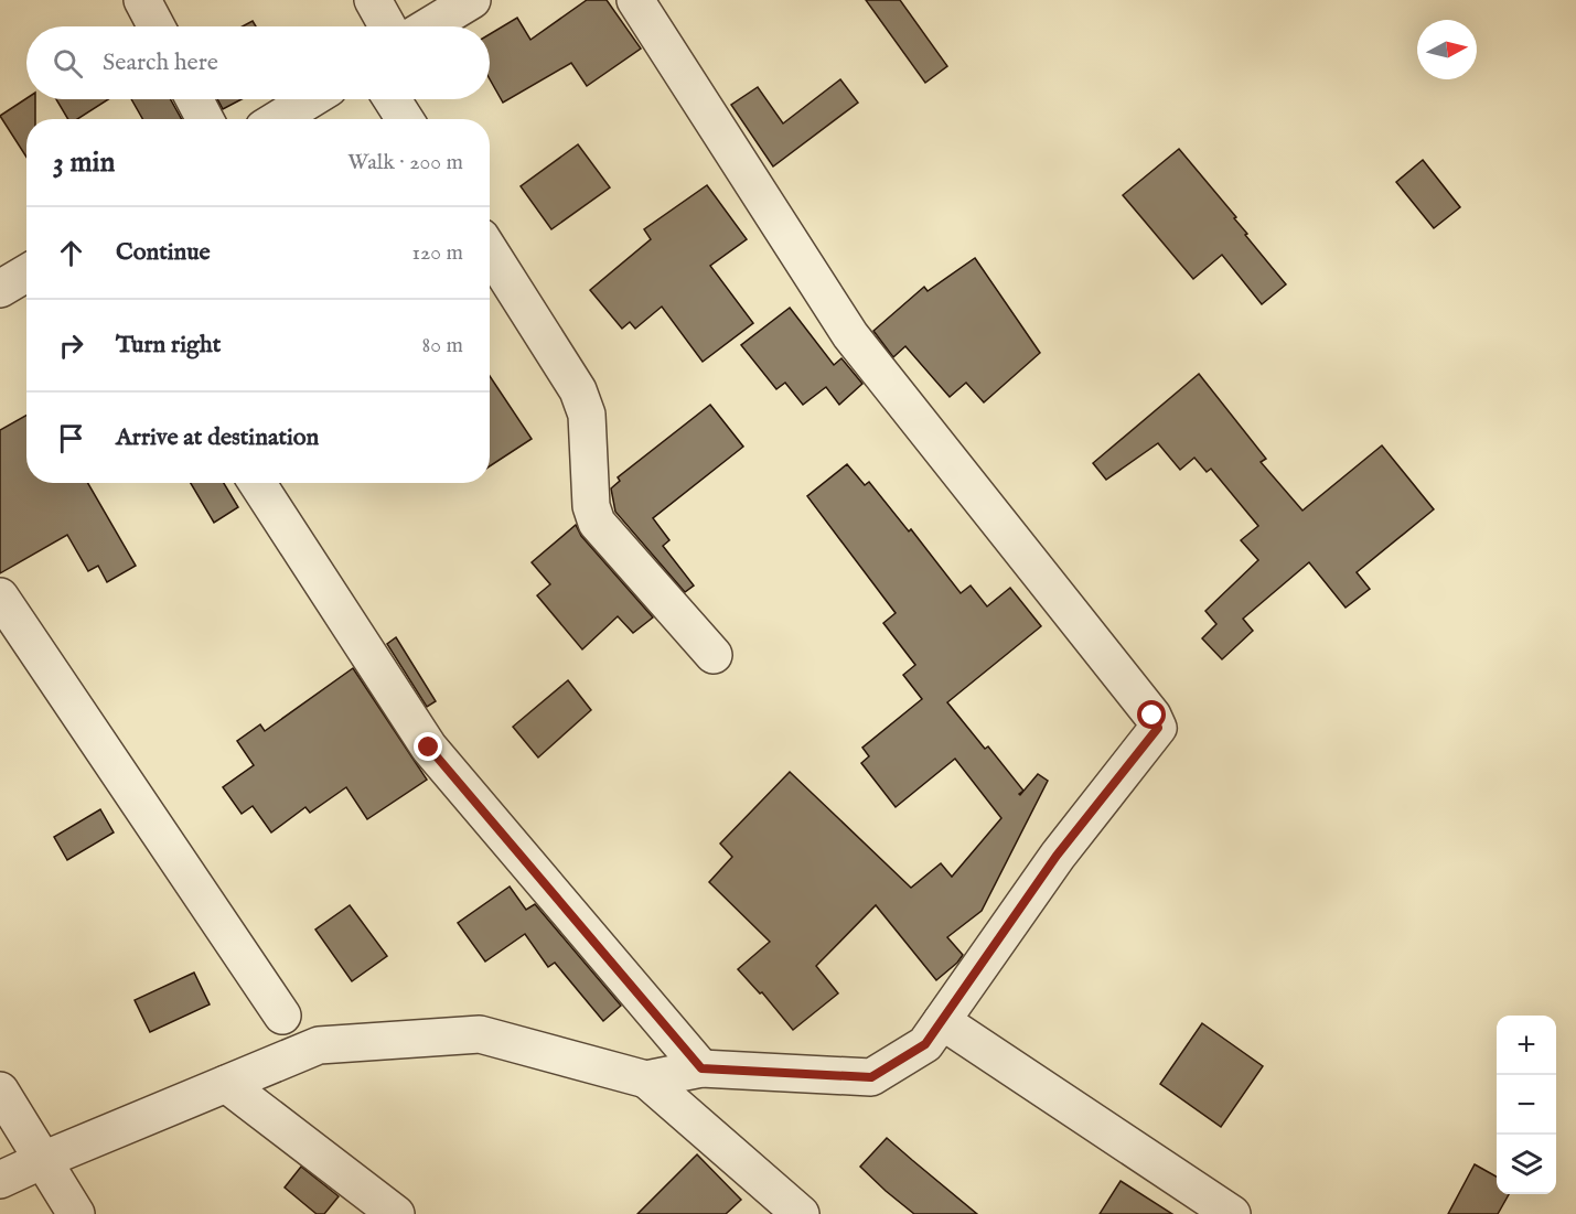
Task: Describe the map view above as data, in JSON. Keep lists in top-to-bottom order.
{
  "north": "right",
  "page": {
    "search": "Search here",
    "heading": ["3 min", "Walk · 200 m"],
    "list": [
      ["Continue", "120 m"],
      ["Turn right", "80 m"],
      "Arrive at destination"
    ],
    "map_buttons": ["+", "−"]
  }
}
